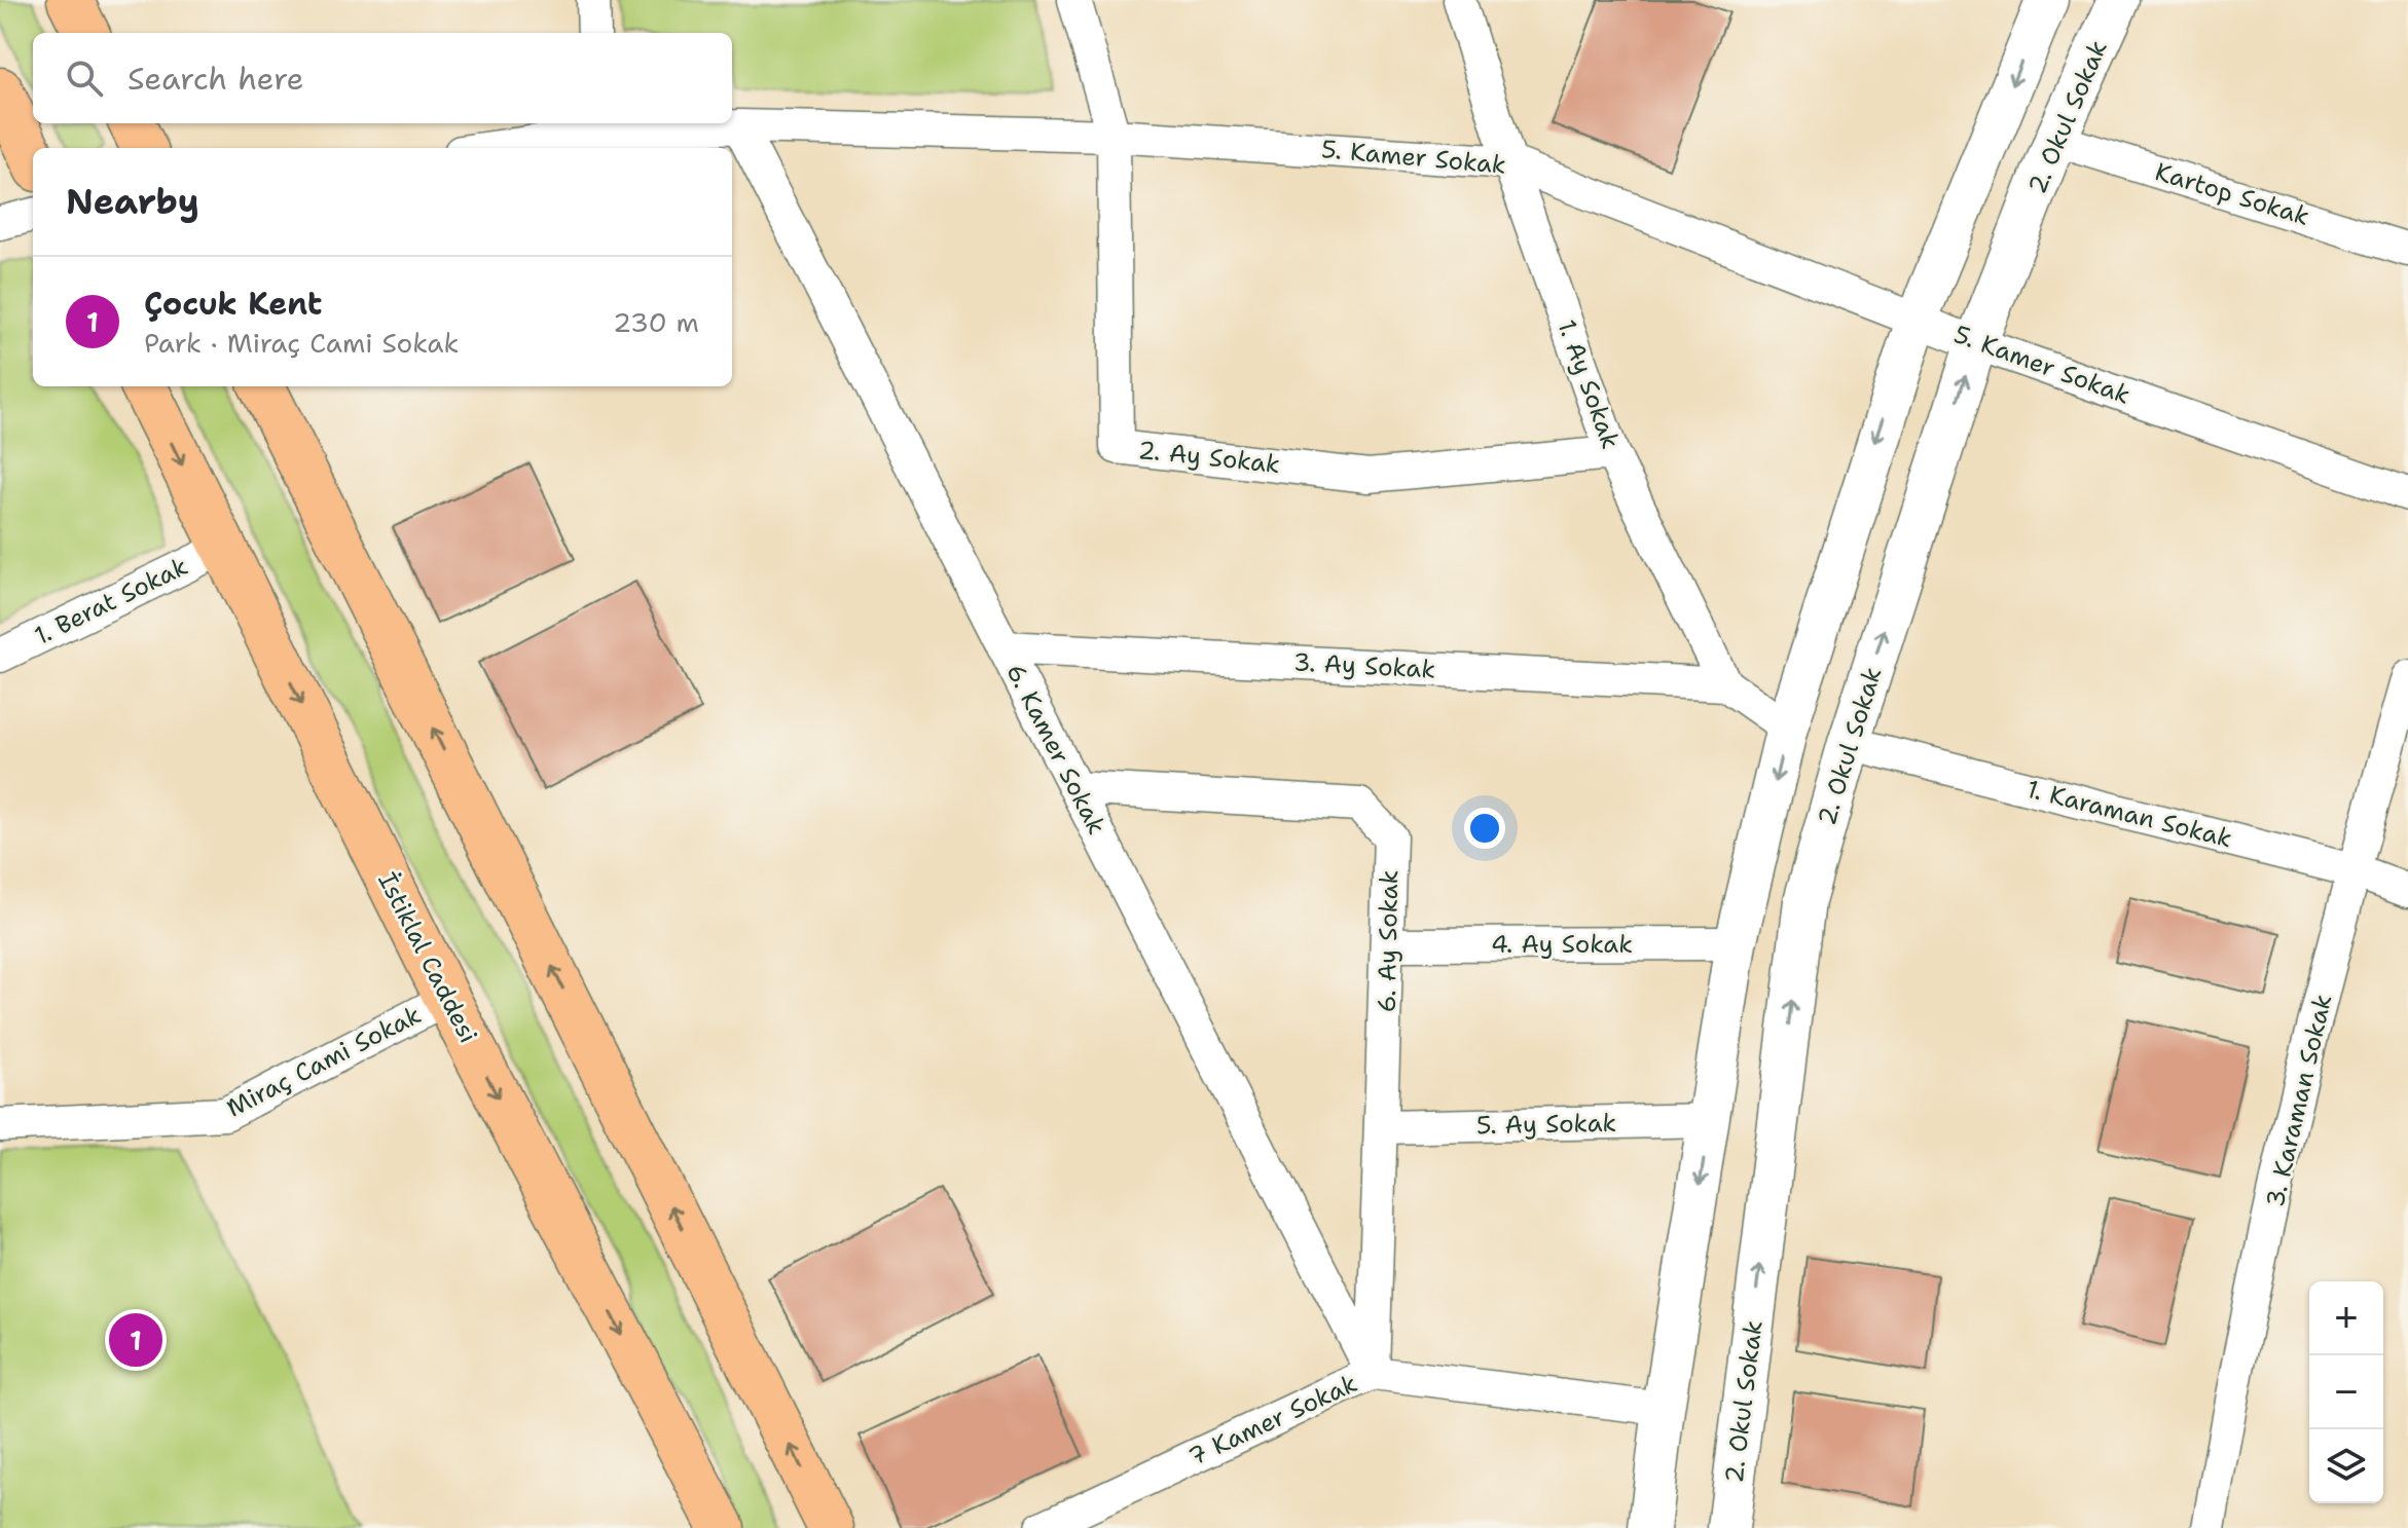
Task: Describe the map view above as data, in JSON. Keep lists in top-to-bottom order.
{
  "streets": {
    "main road": ["İstiklal Caddesi"],
    "street": [
      "2. Okul Sokak",
      "5. Kamer Sokak",
      "Kartop Sokak",
      "1. Ay Sokak",
      "2. Ay Sokak",
      "1. Berat Sokak",
      "3. Ay Sokak",
      "6. Kamer Sokak",
      "1. Karaman Sokak",
      "6. Ay Sokak",
      "4. Ay Sokak",
      "Miraç Cami Sokak",
      "3. Karaman Sokak",
      "5. Ay Sokak",
      "7 Kamer Sokak"
    ]
  },
  "crossings": [
    ["2. Okul Sokak", "5. Kamer Sokak"],
    ["2. Okul Sokak", "Kartop Sokak"],
    ["2. Okul Sokak", "1. Karaman Sokak"],
    ["5. Kamer Sokak", "1. Ay Sokak"],
    ["5. Kamer Sokak", "2. Ay Sokak"],
    ["5. Kamer Sokak", "6. Kamer Sokak"],
    ["1. Ay Sokak", "2. Ay Sokak"],
    ["1. Ay Sokak", "3. Ay Sokak"],
    ["1. Berat Sokak", "İstiklal Caddesi"],
    ["3. Ay Sokak", "6. Kamer Sokak"],
    ["6. Kamer Sokak", "6. Ay Sokak"],
    ["6. Kamer Sokak", "7 Kamer Sokak"],
    ["1. Karaman Sokak", "3. Karaman Sokak"],
    ["6. Ay Sokak", "4. Ay Sokak"],
    ["6. Ay Sokak", "5. Ay Sokak"],
    ["6. Ay Sokak", "7 Kamer Sokak"],
    ["İstiklal Caddesi", "Miraç Cami Sokak"]
  ],
  "page": {
    "search": "Search here",
    "heading": "Nearby",
    "list": [
      {
        "mark": "1",
        "name": "Çocuk Kent",
        "note": "Park · Miraç Cami Sokak",
        "value": "230 m"
      }
    ],
    "map_buttons": ["+", "−"],
    "pins": "1"
  }
}
